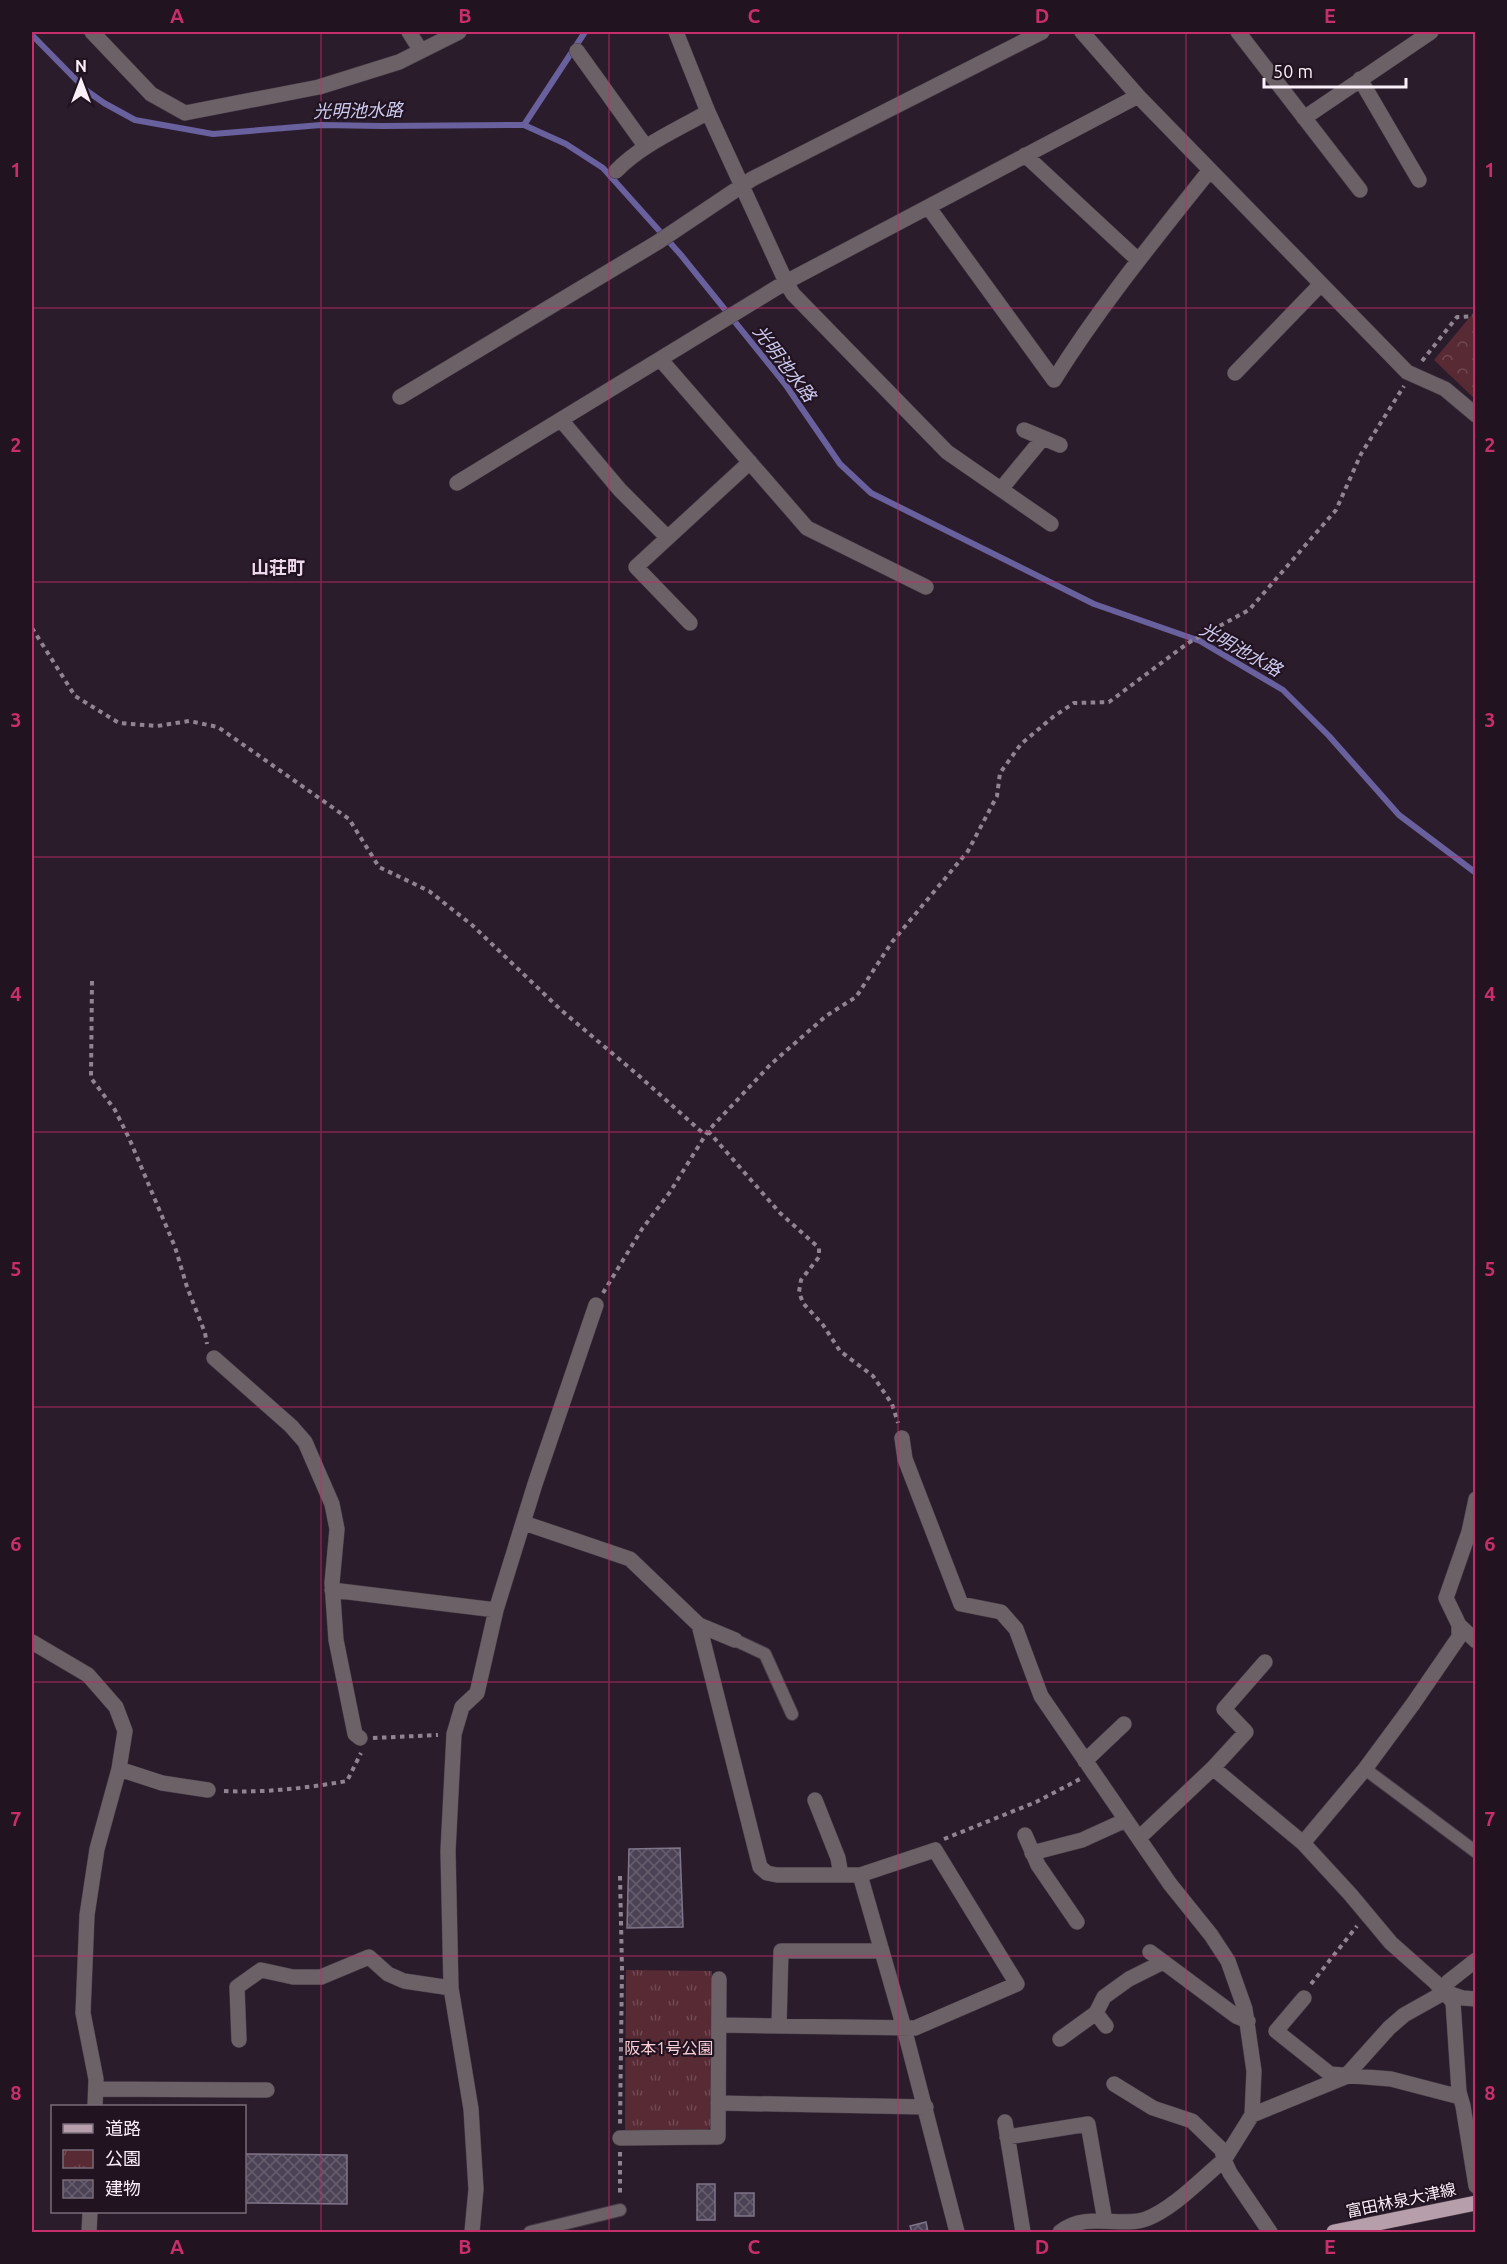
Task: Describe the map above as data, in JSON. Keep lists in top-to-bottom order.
{
  "streets": {
    "main road": ["富田林泉大津線"]
  },
  "districts": ["山荘町"],
  "water": ["光明池水路"],
  "parks": ["阪本1号公園"],
  "legend": ["道路", "公園", "建物"],
  "scale_bar": "50 m",
  "north": "top",
  "grid": {
    "columns": [
      "A",
      "B",
      "C",
      "D",
      "E"
    ],
    "rows": [
      "1",
      "2",
      "3",
      "4",
      "5",
      "6",
      "7",
      "8"
    ]
  }
}
